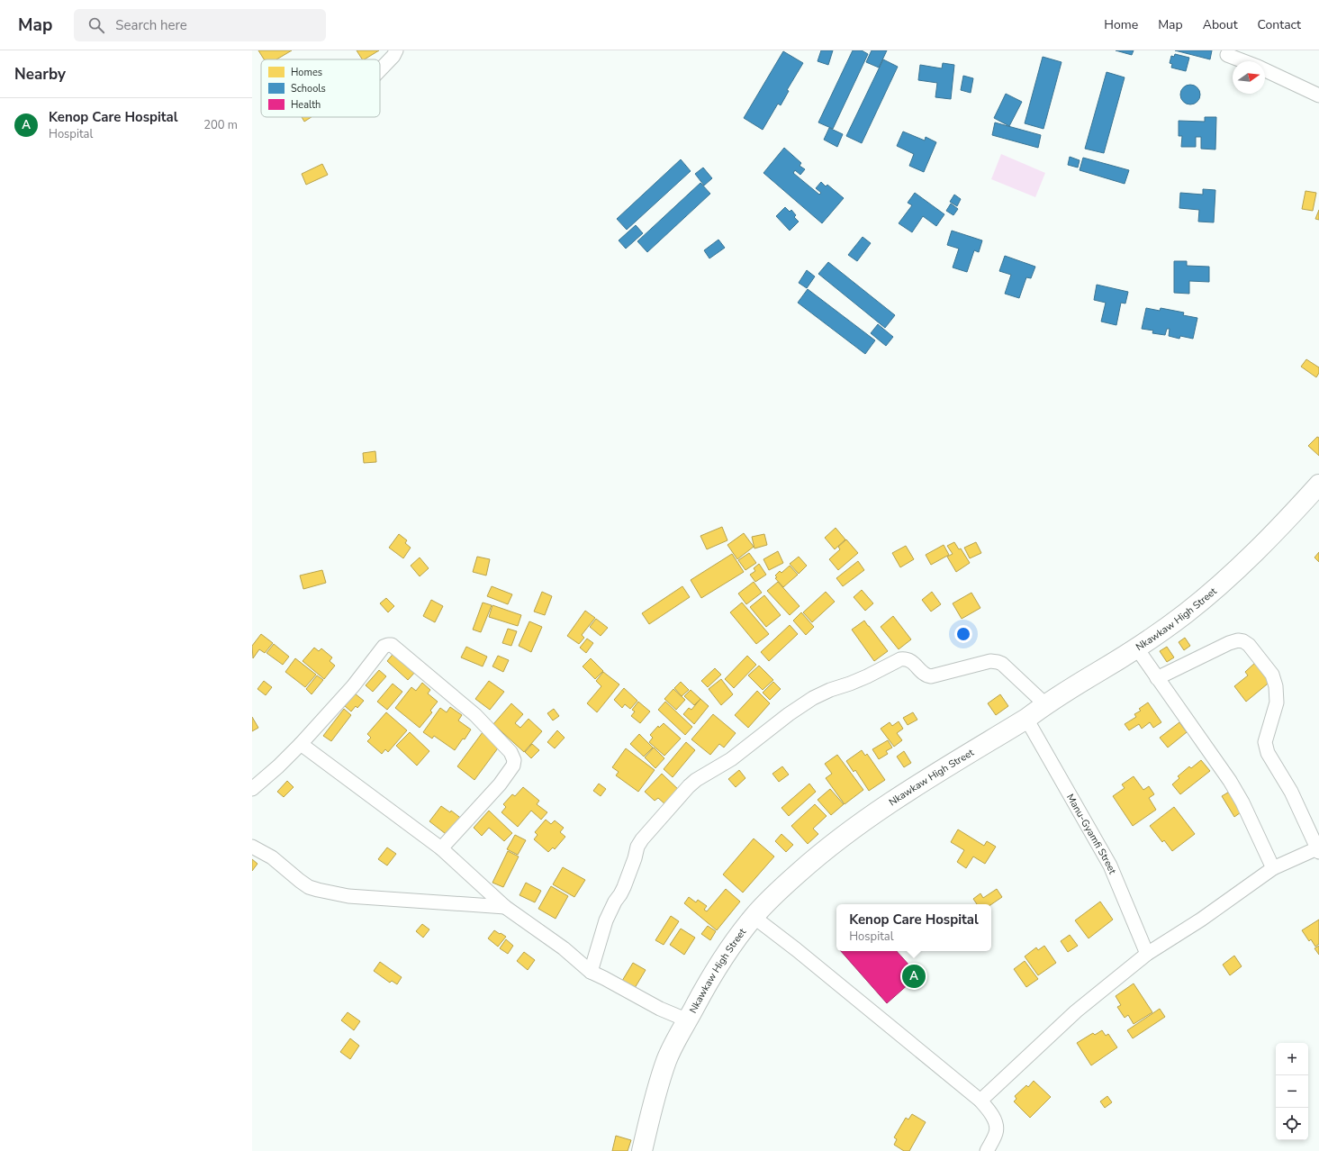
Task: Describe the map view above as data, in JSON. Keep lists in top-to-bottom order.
{
  "streets": {
    "main road": ["Nkawkaw High Street"],
    "street": ["Manu-Gyamfi Street"]
  },
  "crossings": [
    ["Nkawkaw High Street", "Manu-Gyamfi Street"]
  ],
  "legend": ["Homes", "Schools", "Health"],
  "north": "right",
  "page": {
    "header": "Map",
    "search": "Search here",
    "nav": [
      "Home",
      "Map",
      "About",
      "Contact"
    ],
    "heading": "Nearby",
    "list": [
      {
        "mark": "A",
        "name": "Kenop Care Hospital",
        "note": "Hospital",
        "value": "200 m"
      }
    ],
    "popup": ["Kenop Care Hospital", "Hospital"],
    "pins": "A",
    "map_buttons": ["+", "−"]
  }
}
